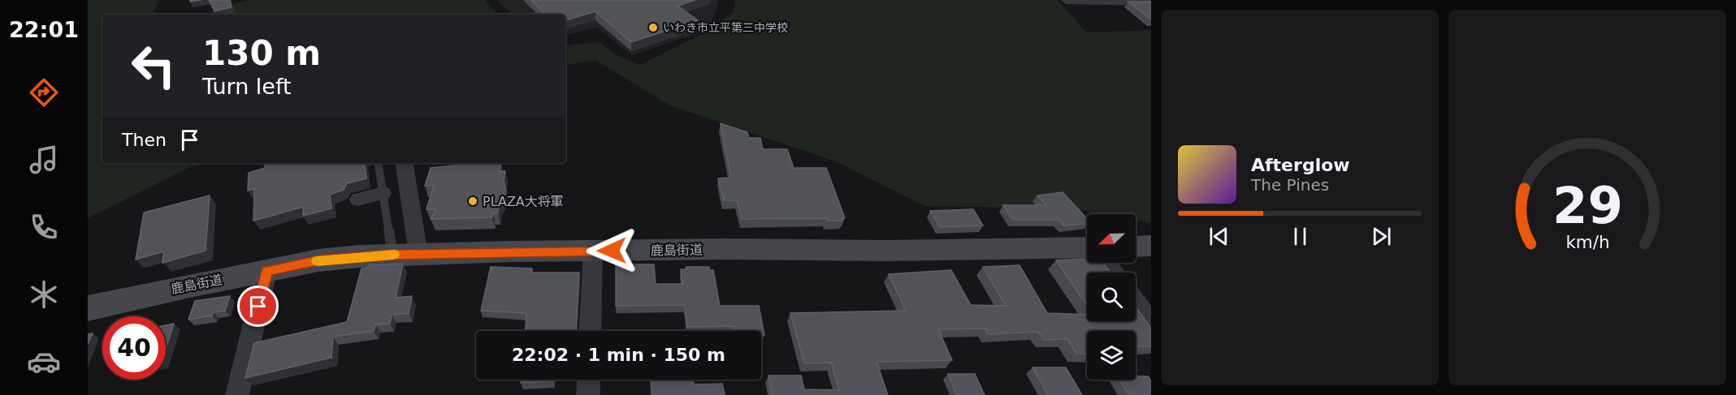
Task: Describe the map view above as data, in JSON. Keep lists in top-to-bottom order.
{
  "streets": {
    "street": ["鹿島街道"]
  },
  "places": ["いわき市立平第三中学校", "PLAZA大将軍"],
  "north": "bottom left",
  "page": {
    "tabs": "22:01",
    "turn": ["130 m", "Turn left"],
    "then": "Then",
    "song": ["Afterglow", "The Pines"],
    "limit": "40",
    "trip": "22:02 · 1 min · 150 m",
    "gauge": ["29", "km/h"]
  }
}
